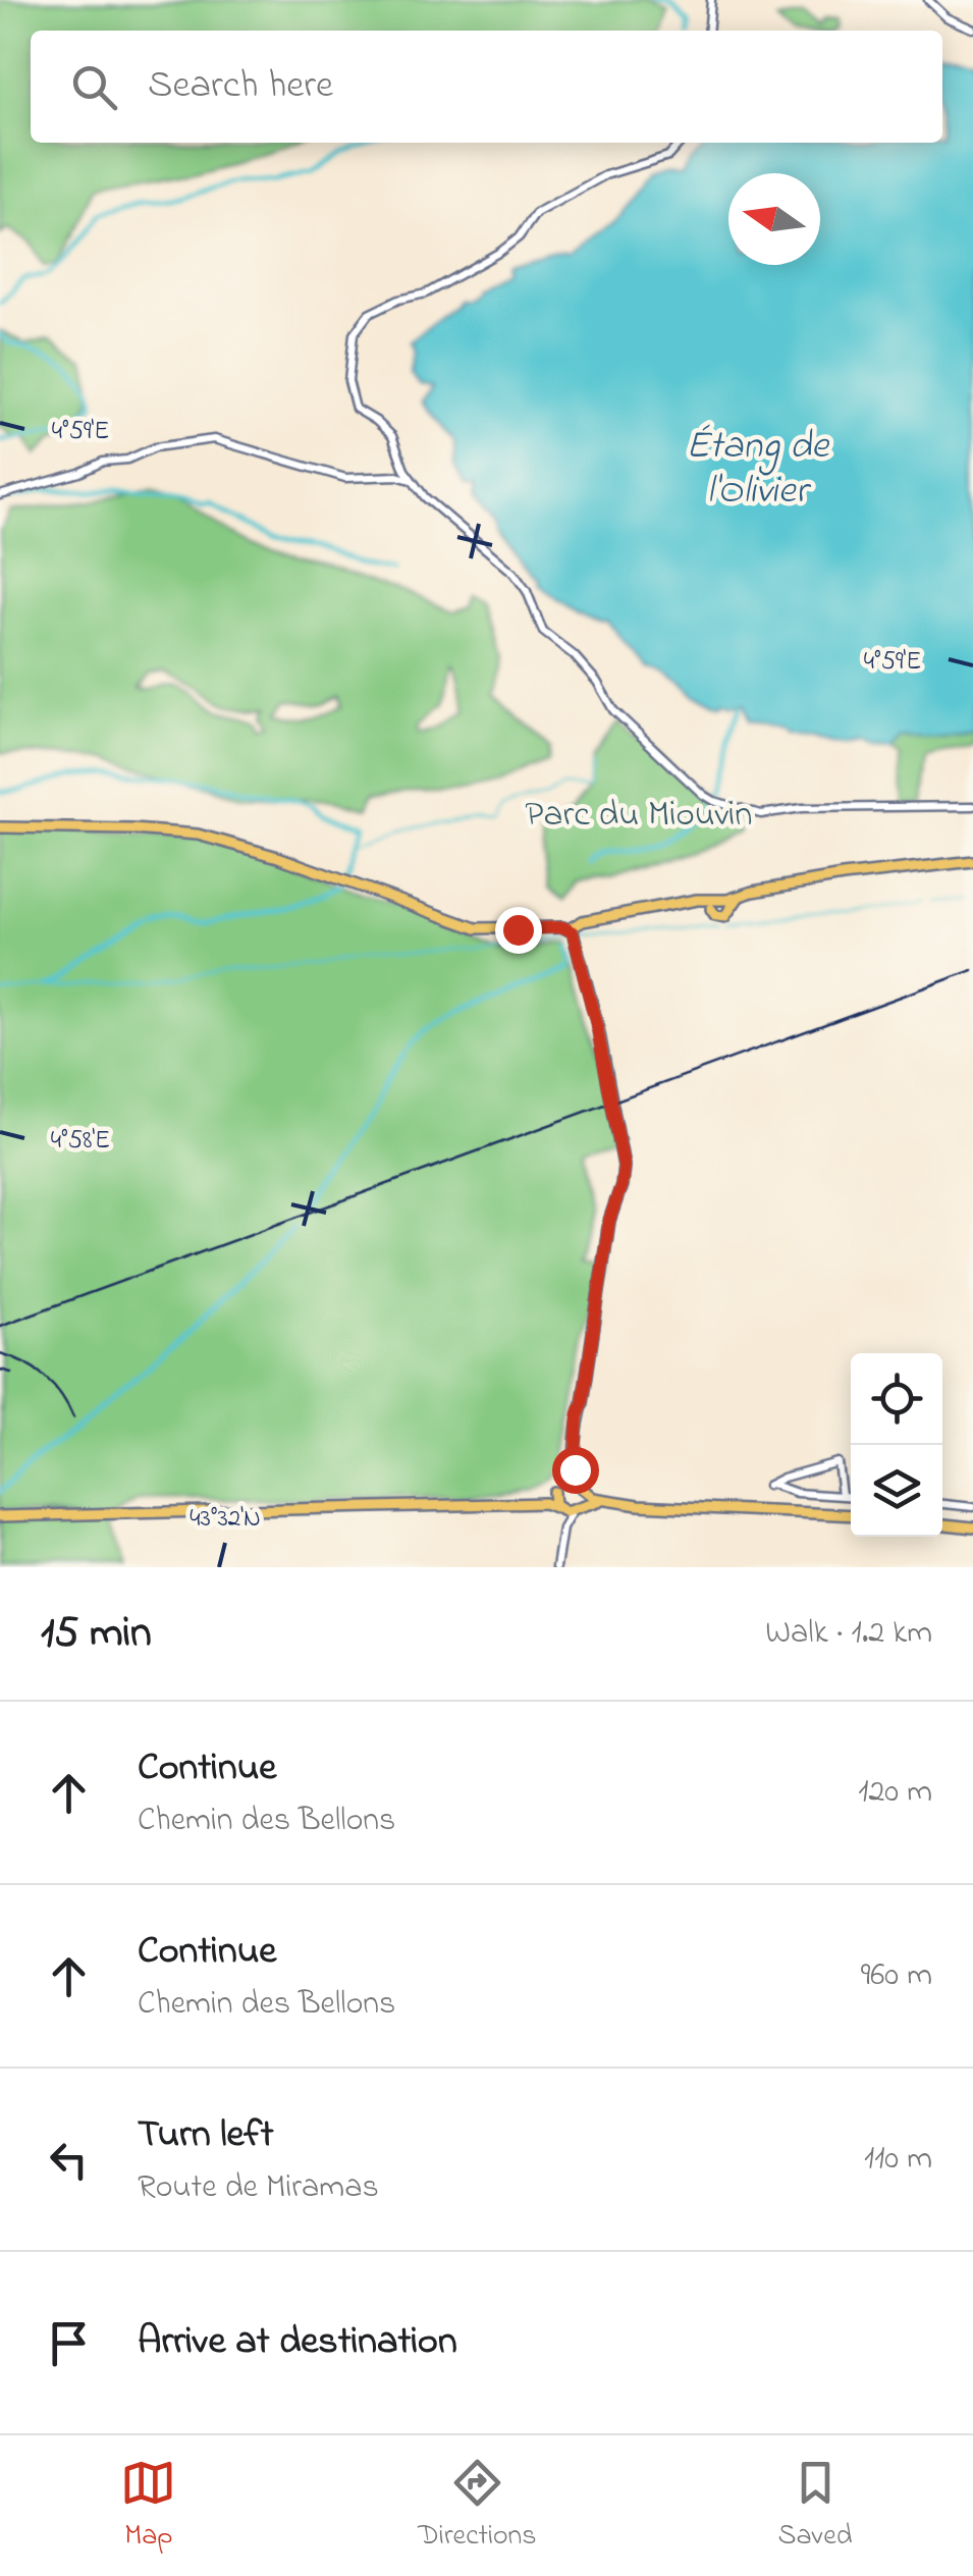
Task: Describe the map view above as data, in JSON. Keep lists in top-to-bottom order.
{
  "water": ["Étang de l'Olivier"],
  "parks": ["Parc du Miouvin"],
  "north": "left",
  "page": {
    "search": "Search here",
    "heading": ["15 min", "Walk · 1.2 km"],
    "list": [
      ["Continue", "Chemin des Bellons", "120 m"],
      ["Continue", "Chemin des Bellons", "960 m"],
      ["Turn left", "Route de Miramas", "110 m"],
      "Arrive at destination"
    ],
    "nav": ["Map", "Directions", "Saved"]
  },
  "coordinates": ["4°59'E", "4°58'E", "43°32'N"]
}
